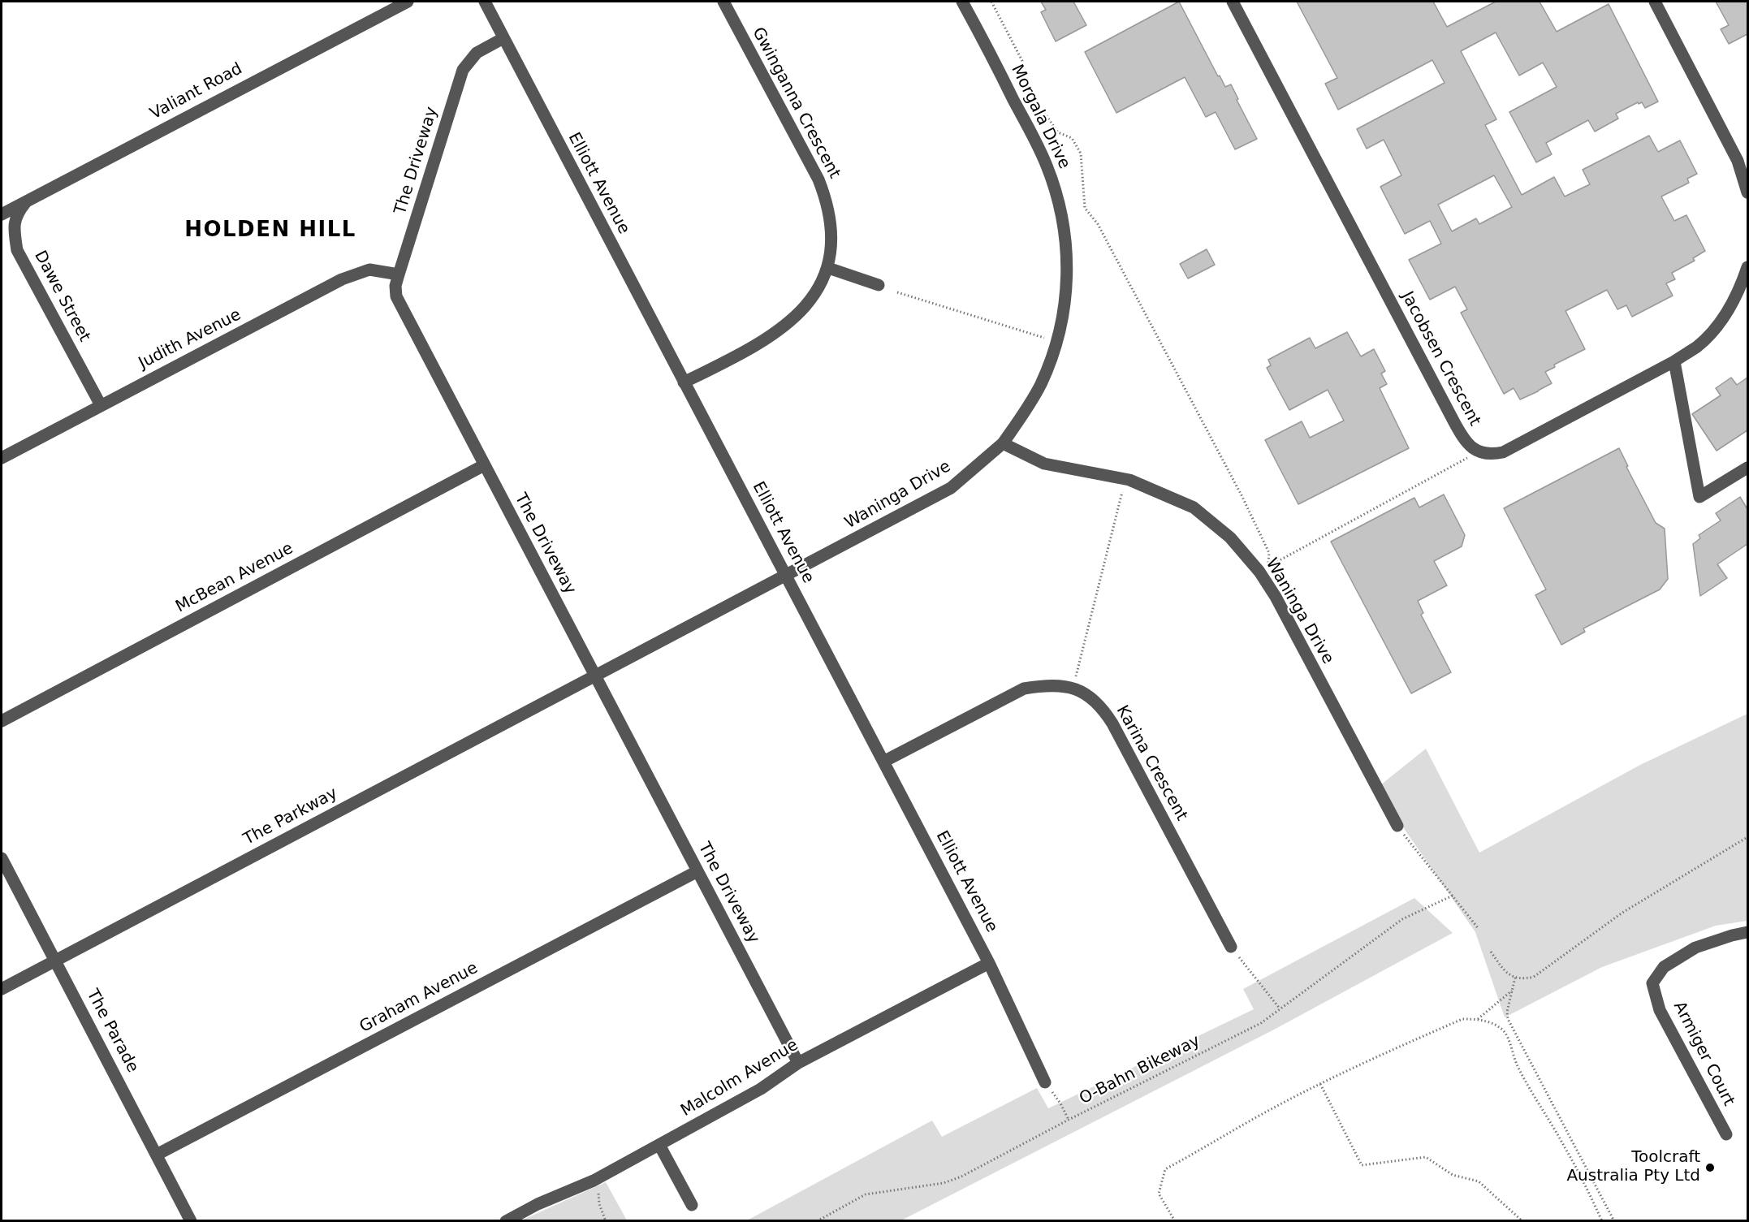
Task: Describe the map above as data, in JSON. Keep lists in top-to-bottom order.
{
  "streets": {
    "street": [
      "Valiant Road",
      "Gwinganna Crescent",
      "Morgala Drive",
      "The Driveway",
      "Elliott Avenue",
      "Dawe Street",
      "Judith Avenue",
      "Jacobsen Crescent",
      "Waninga Drive",
      "McBean Avenue",
      "Karina Crescent",
      "The Parkway",
      "Graham Avenue",
      "The Parade",
      "Armiger Court",
      "Malcolm Avenue"
    ],
    "path": ["O-Bahn Bikeway"]
  },
  "crossings": [
    ["Valiant Road", "Dawe Street"],
    ["Gwinganna Crescent", "Elliott Avenue"],
    ["Morgala Drive", "Waninga Drive"],
    ["The Driveway", "Elliott Avenue"],
    ["The Driveway", "Judith Avenue"],
    ["The Driveway", "Waninga Drive"],
    ["The Driveway", "McBean Avenue"],
    ["The Driveway", "The Parkway"],
    ["The Driveway", "Graham Avenue"],
    ["The Driveway", "Malcolm Avenue"],
    ["Elliott Avenue", "Waninga Drive"],
    ["Elliott Avenue", "Karina Crescent"],
    ["Elliott Avenue", "Malcolm Avenue"],
    ["Dawe Street", "Judith Avenue"],
    ["Waninga Drive", "The Parkway"],
    ["The Parkway", "The Parade"],
    ["Graham Avenue", "The Parade"]
  ],
  "districts": ["HOLDEN HILL"],
  "places": ["Toolcraft Australia Pty Ltd"]
}
